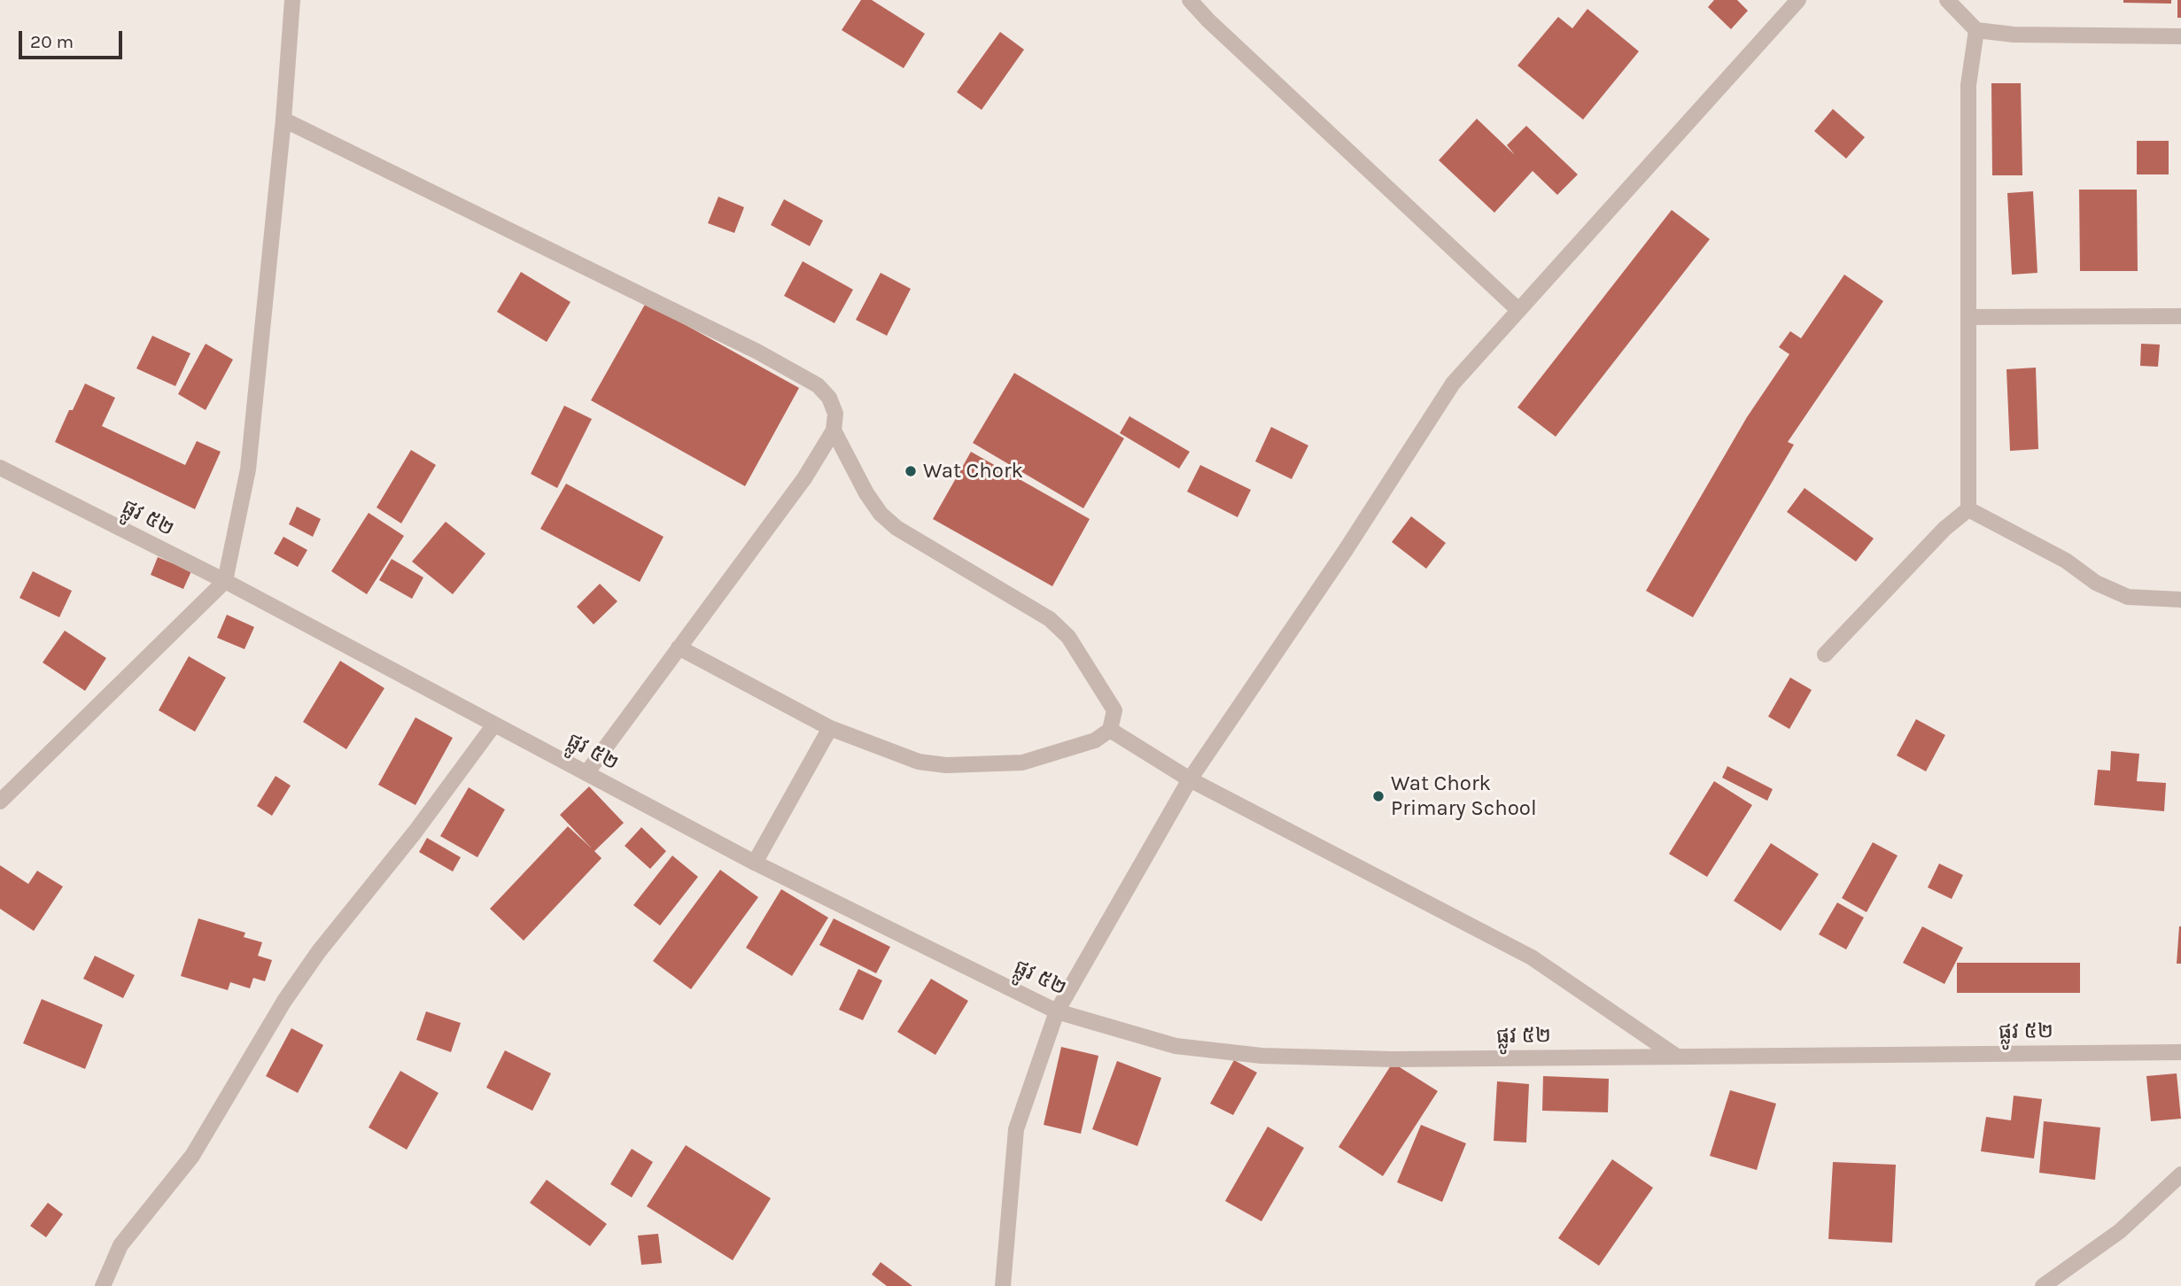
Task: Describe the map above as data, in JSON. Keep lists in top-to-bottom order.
{
  "streets": {
    "street": ["ផ្លូវ ៥២"]
  },
  "places": ["Wat Chork", "Wat Chork Primary School"],
  "scale_bar": "20 m"
}
